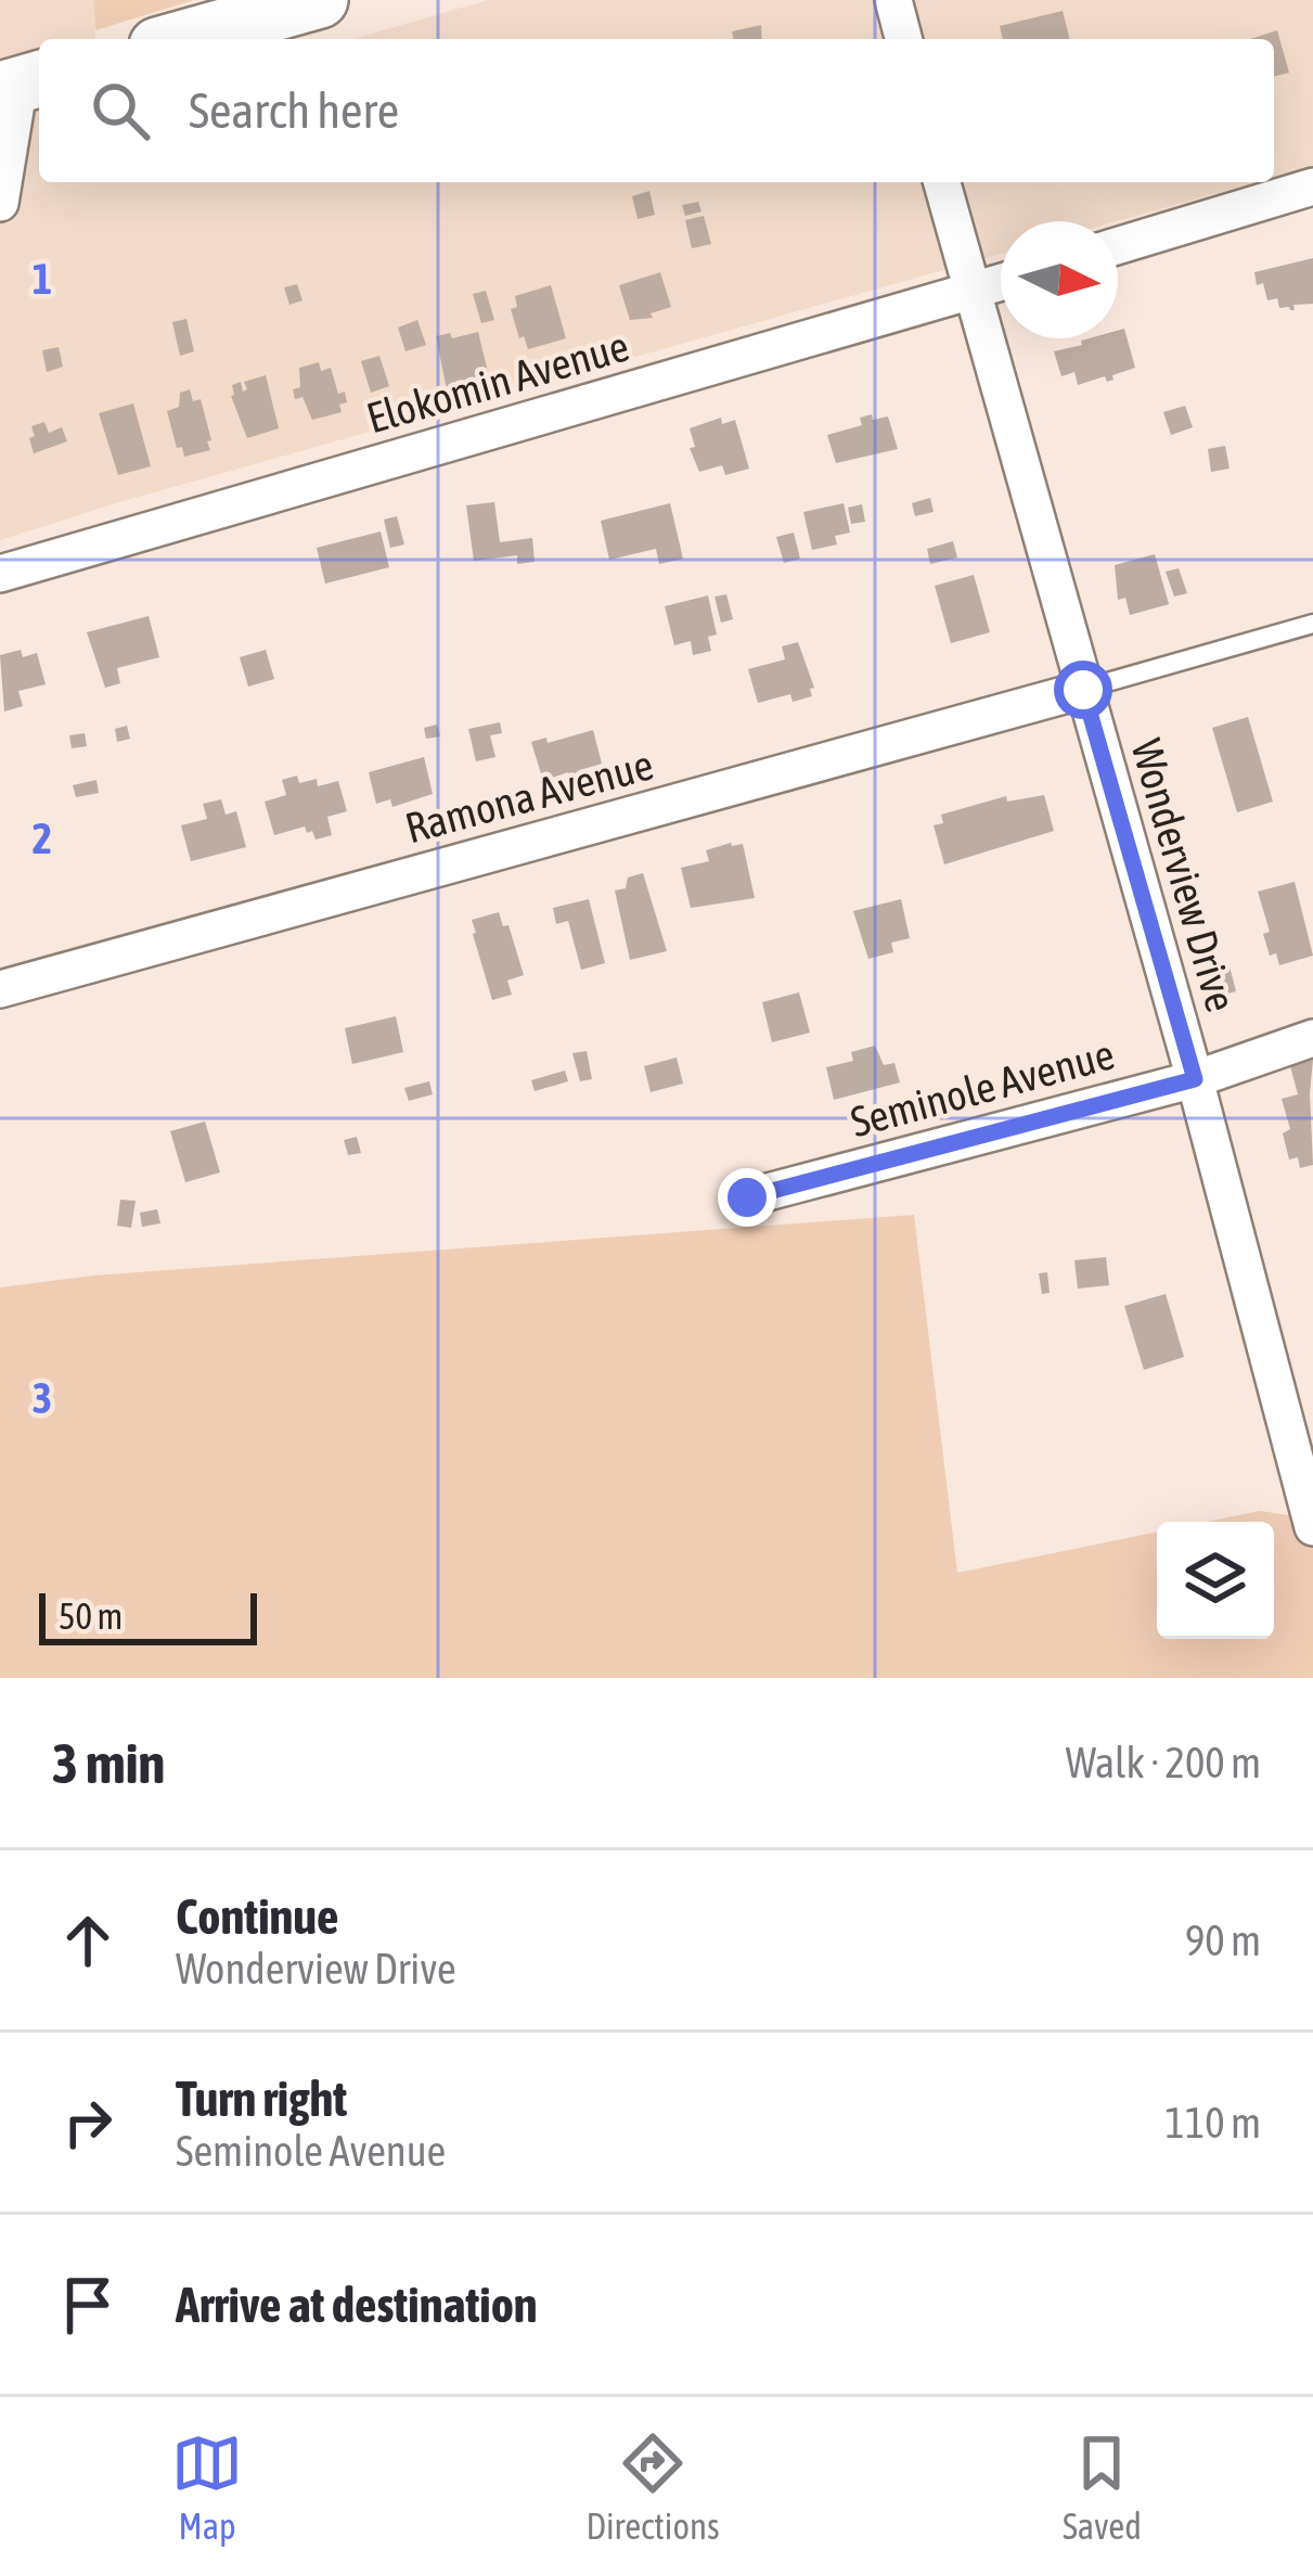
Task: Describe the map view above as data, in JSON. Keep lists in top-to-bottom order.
{
  "streets": {
    "street": [
      "Elokomin Avenue",
      "Ramona Avenue",
      "Wonderview Drive",
      "Seminole Avenue"
    ]
  },
  "crossings": [
    ["Elokomin Avenue", "Wonderview Drive"],
    ["Ramona Avenue", "Wonderview Drive"],
    ["Wonderview Drive", "Seminole Avenue"]
  ],
  "scale_bar": "50 m",
  "north": "right",
  "page": {
    "search": "Search here",
    "scale": "50 m",
    "heading": ["3 min", "Walk · 200 m"],
    "list": [
      ["Continue", "Wonderview Drive", "90 m"],
      ["Turn right", "Seminole Avenue", "110 m"],
      "Arrive at destination"
    ],
    "nav": ["Map", "Directions", "Saved"]
  },
  "grid": {
    "rows": ["1", "2", "3"]
  }
}
